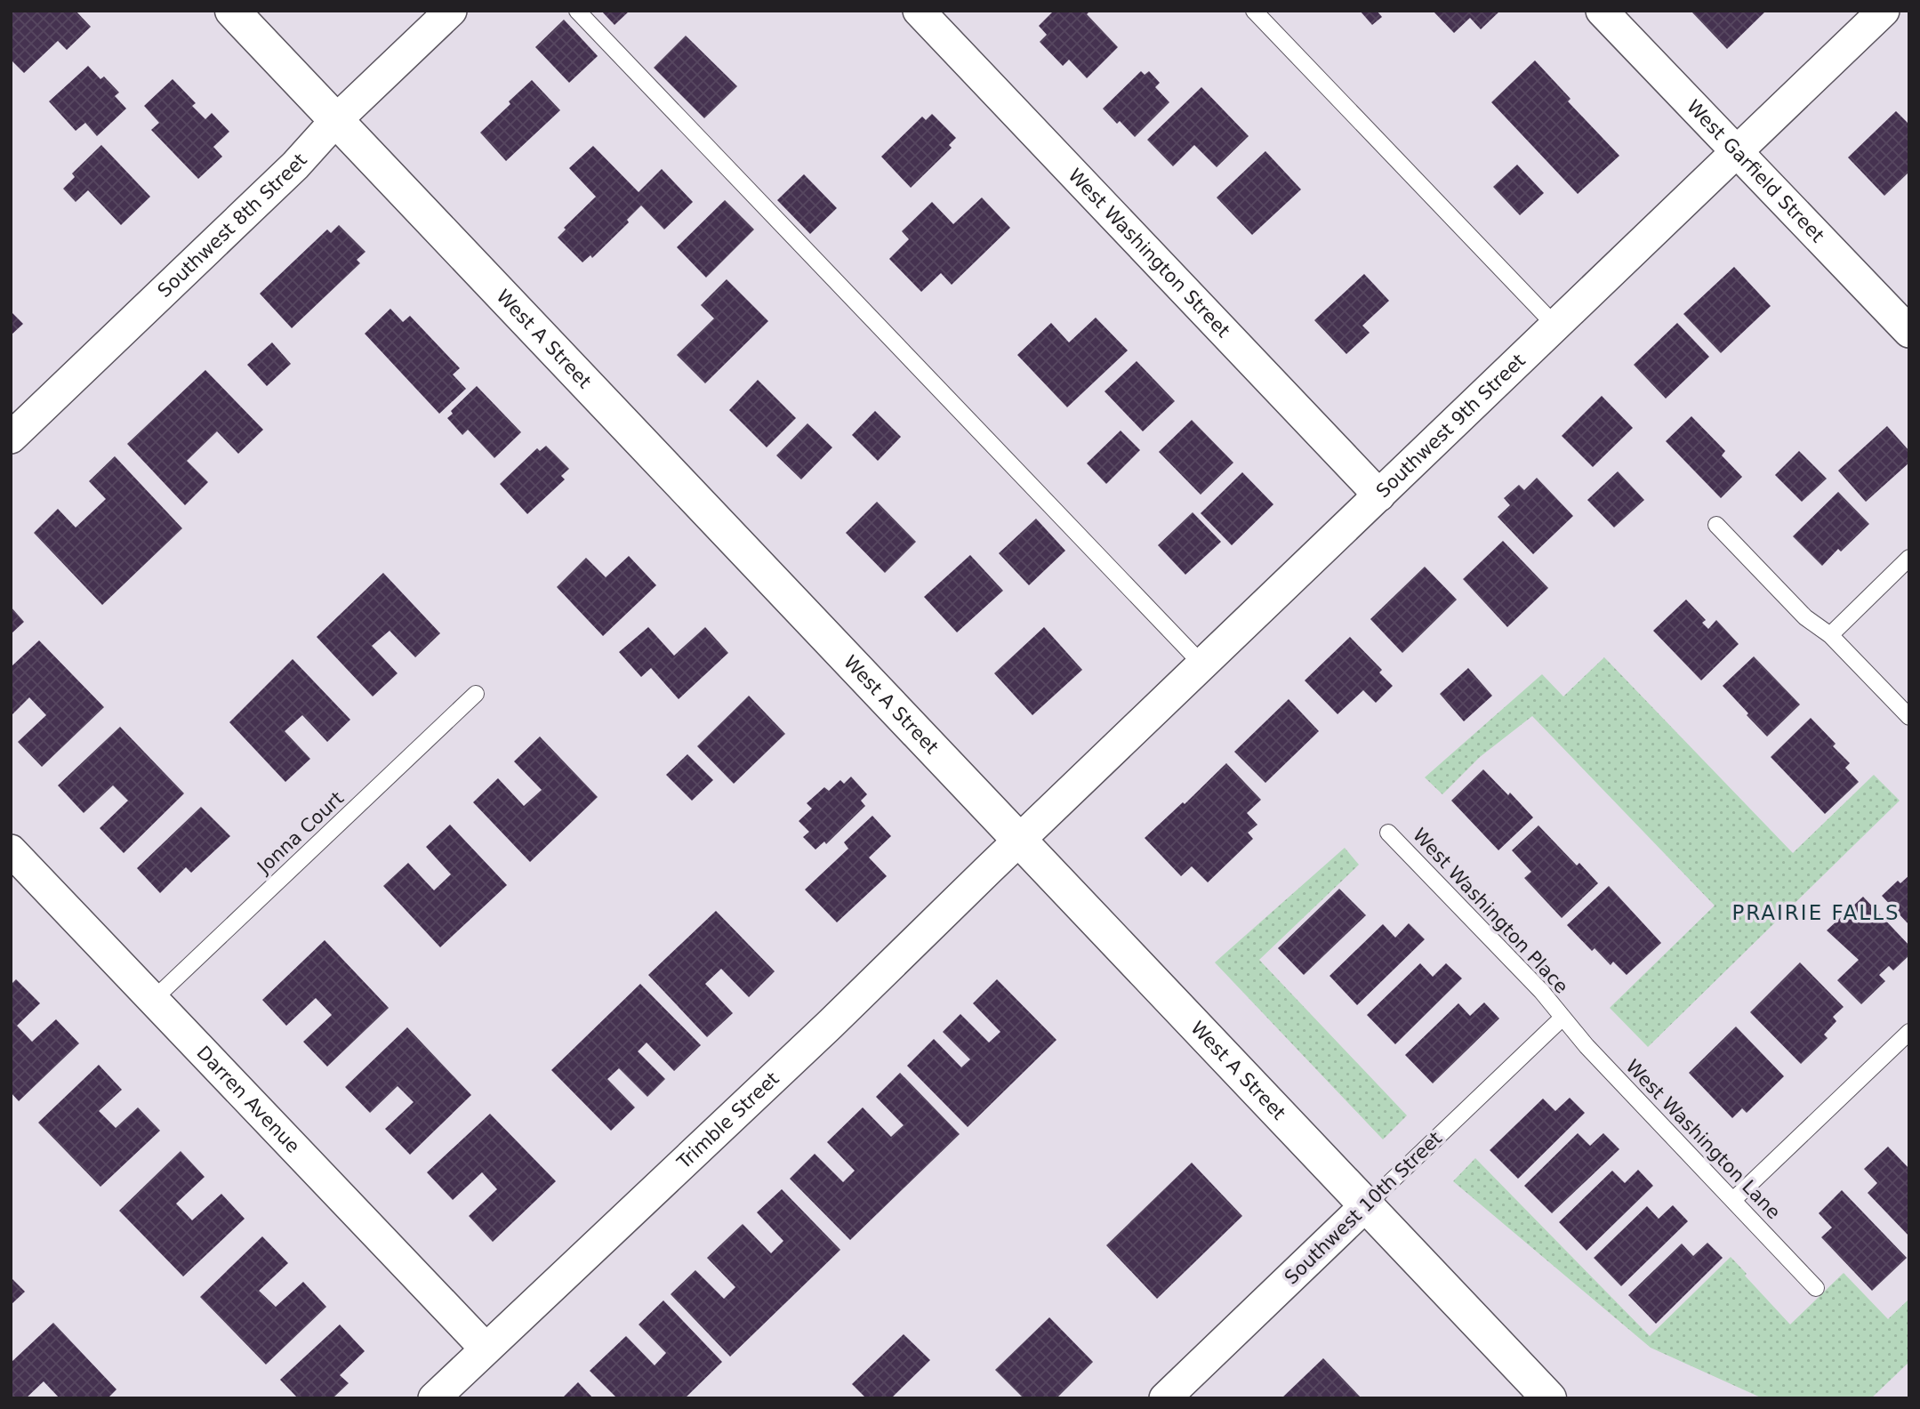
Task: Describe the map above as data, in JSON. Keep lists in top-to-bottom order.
{
  "streets": {
    "main road": ["West A Street"],
    "street": [
      "West Garfield Street",
      "Southwest 8th Street",
      "West Washington Street",
      "Southwest 9th Street",
      "Darren Avenue",
      "Trimble Street",
      "Southwest 10th Street"
    ],
    "lane": ["Jonna Court", "West Washington Place", "West Washington Lane"]
  },
  "crossings": [
    ["West Garfield Street", "Southwest 9th Street"],
    ["Southwest 8th Street", "West A Street"],
    ["West Washington Street", "Southwest 9th Street"],
    ["West A Street", "Southwest 9th Street"],
    ["West A Street", "Trimble Street"],
    ["West A Street", "Southwest 10th Street"],
    ["Southwest 9th Street", "Trimble Street"],
    ["Jonna Court", "Darren Avenue"],
    ["West Washington Place", "West Washington Lane"],
    ["West Washington Place", "Southwest 10th Street"],
    ["Darren Avenue", "Trimble Street"],
    ["West Washington Lane", "Southwest 10th Street"]
  ],
  "districts": ["PRAIRIE FALLS"]
}
